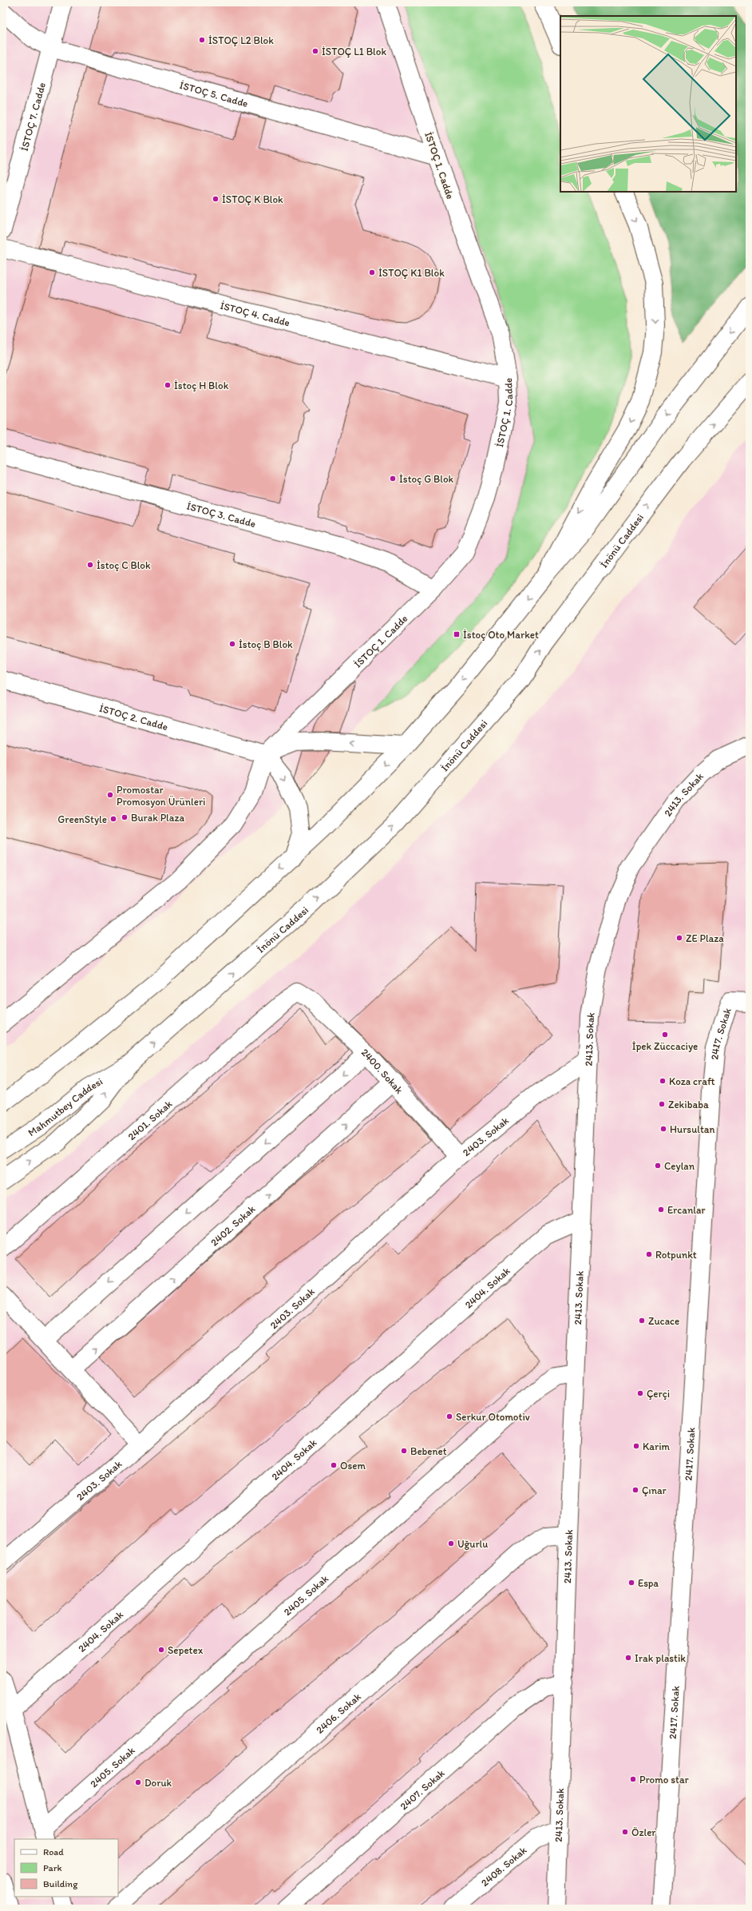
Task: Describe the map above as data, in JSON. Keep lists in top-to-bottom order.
{
  "streets": {
    "main road": [
      "İSTOÇ 5. Cadde",
      "İSTOÇ 7. Cadde",
      "İSTOÇ 1. Cadde",
      "İSTOÇ 4. Cadde",
      "İSTOÇ 3. Cadde",
      "İnönü Caddesi",
      "İSTOÇ 2. Cadde",
      "2413. Sokak",
      "2417. Sokak",
      "2400. Sokak",
      "Mahmutbey Caddesi",
      "2401. Sokak",
      "2403. Sokak",
      "2402. Sokak",
      "2404. Sokak",
      "2405. Sokak",
      "2406. Sokak",
      "2407. Sokak",
      "2408. Sokak"
    ]
  },
  "crossings": [
    ["İSTOÇ 5. Cadde", "İSTOÇ 7. Cadde"],
    ["İSTOÇ 5. Cadde", "İSTOÇ 1. Cadde"],
    ["İSTOÇ 1. Cadde", "İSTOÇ 4. Cadde"],
    ["İSTOÇ 1. Cadde", "İSTOÇ 3. Cadde"],
    ["İSTOÇ 1. Cadde", "İSTOÇ 2. Cadde"],
    ["İnönü Caddesi", "Mahmutbey Caddesi"],
    ["2413. Sokak", "2403. Sokak"],
    ["2413. Sokak", "2404. Sokak"],
    ["2413. Sokak", "2405. Sokak"],
    ["2413. Sokak", "2406. Sokak"],
    ["2413. Sokak", "2407. Sokak"],
    ["2413. Sokak", "2408. Sokak"],
    ["2400. Sokak", "2401. Sokak"],
    ["2400. Sokak", "2403. Sokak"],
    ["2400. Sokak", "2402. Sokak"]
  ],
  "places": {
    "other": [
      "İSTOÇ L2 Blok",
      "İSTOÇ L1 Blok",
      "İSTOÇ K Blok",
      "İSTOÇ K1 Blok",
      "İstoç H Blok",
      "İstoç G Blok",
      "İstoç C Blok",
      "İstoç B Blok",
      "Promostar Promosyon Ürünleri",
      "Burak Plaza",
      "GreenStyle",
      "ZE Plaza",
      "İpek Züccaciye",
      "Koza craft",
      "Zekibaba",
      "Hursultan",
      "Ceylan",
      "Ercanlar",
      "Rotpunkt",
      "Zucace",
      "Çerçi",
      "Serkur Otomotiv",
      "Karim",
      "Bebenet",
      "Osem",
      "Çınar",
      "Uğurlu",
      "Espa",
      "Sepetex",
      "Irak plastik",
      "Promo star",
      "Doruk",
      "Özler"
    ],
    "transit": ["İstoç Oto Market"]
  },
  "legend": ["Road", "Park", "Building"]
}
